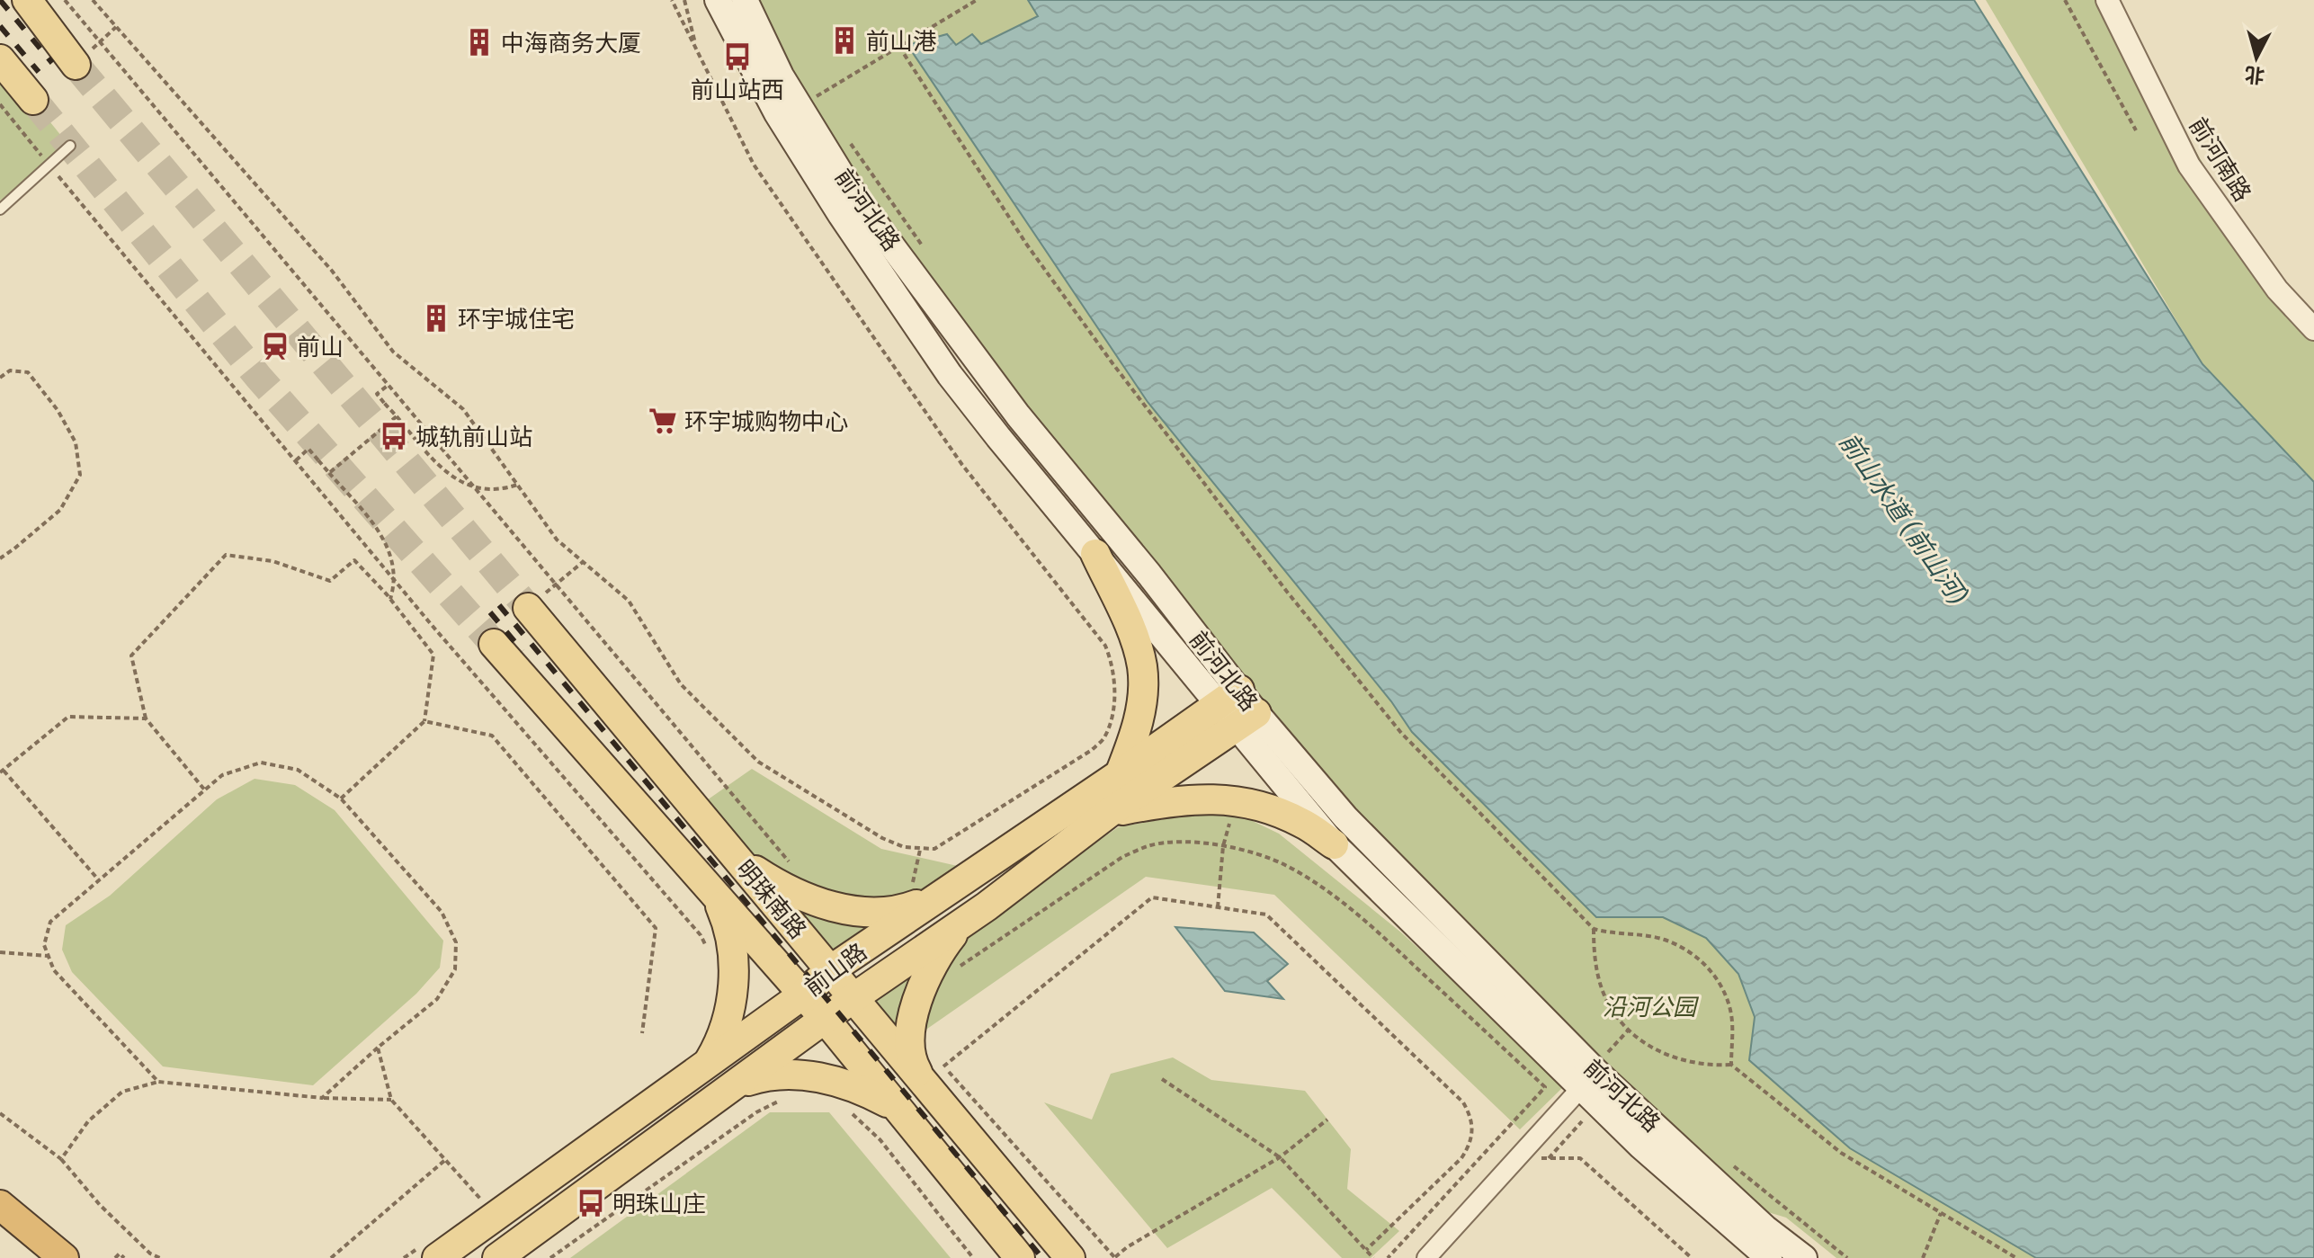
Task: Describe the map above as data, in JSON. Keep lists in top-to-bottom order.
{
  "streets": {
    "main road": ["前河北路", "明珠南路", "前山路"],
    "street": ["前河南路"]
  },
  "crossings": [
    ["前河北路", "前山路"],
    ["明珠南路", "前山路"]
  ],
  "water": ["前山水道 (前山河)"],
  "parks": ["沿河公园"],
  "places": {
    "building": ["前山港", "中海商务大厦", "环宇城住宅"],
    "bus stop": ["前山站西", "城轨前山站", "明珠山庄"],
    "station": ["前山"],
    "supermarket": ["环宇城购物中心"]
  },
  "north": "bottom"
}
